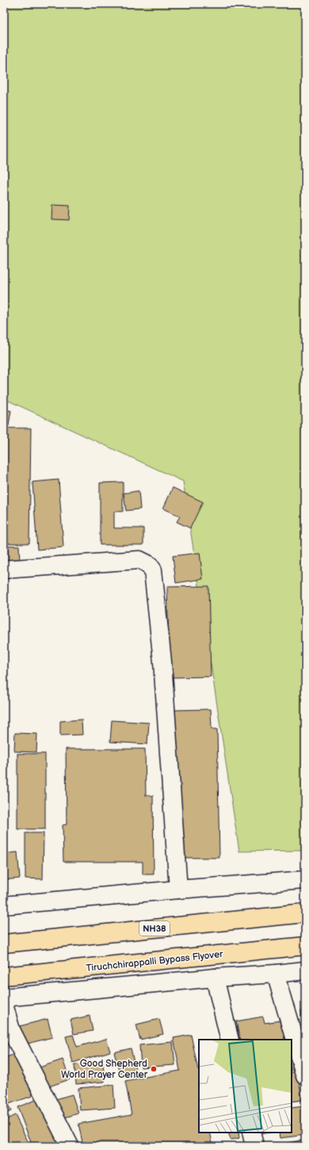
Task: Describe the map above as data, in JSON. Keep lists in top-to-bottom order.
{
  "streets": {
    "highway": ["NH38", "Tiruchchirappalli Bypass Flyover"]
  },
  "places": ["Good Shepherd World Prayer Center"]
}
